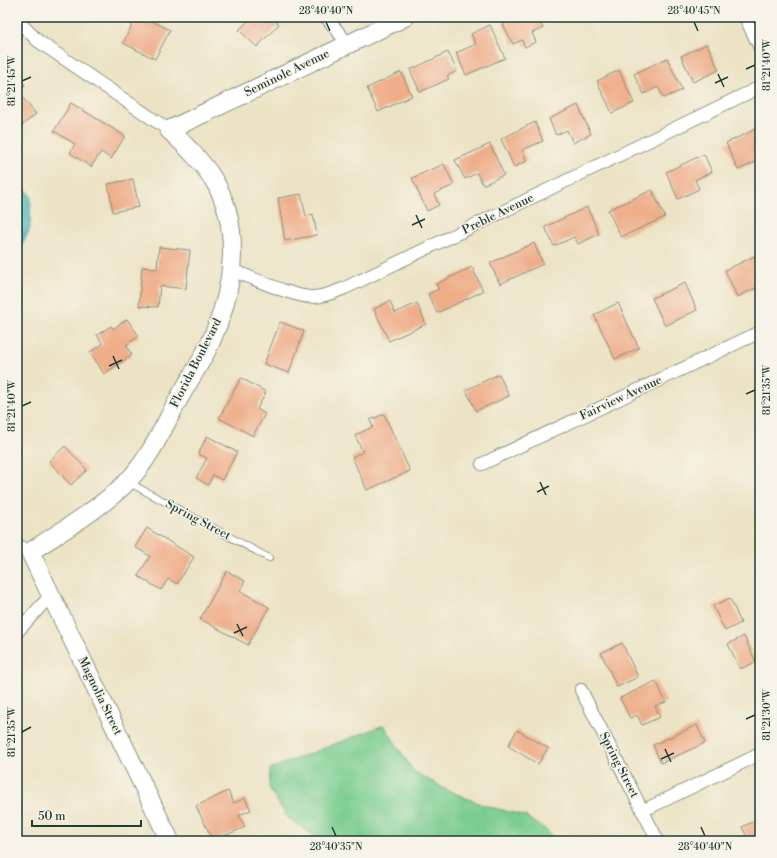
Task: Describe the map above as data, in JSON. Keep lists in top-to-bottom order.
{
  "streets": {
    "street": [
      "Seminole Avenue",
      "Preble Avenue",
      "Florida Boulevard",
      "Fairview Avenue",
      "Spring Street",
      "Magnolia Street"
    ]
  },
  "crossings": [
    ["Seminole Avenue", "Florida Boulevard"],
    ["Preble Avenue", "Florida Boulevard"],
    ["Florida Boulevard", "Spring Street"],
    ["Florida Boulevard", "Magnolia Street"]
  ],
  "scale_bar": "50 m",
  "coordinates": [
    "28°40'40\"N",
    "28°40'45\"N",
    "81°21'40\"W",
    "81°21'45\"W",
    "81°21'35\"W",
    "81°21'30\"W",
    "28°40'35\"N"
  ]
}
